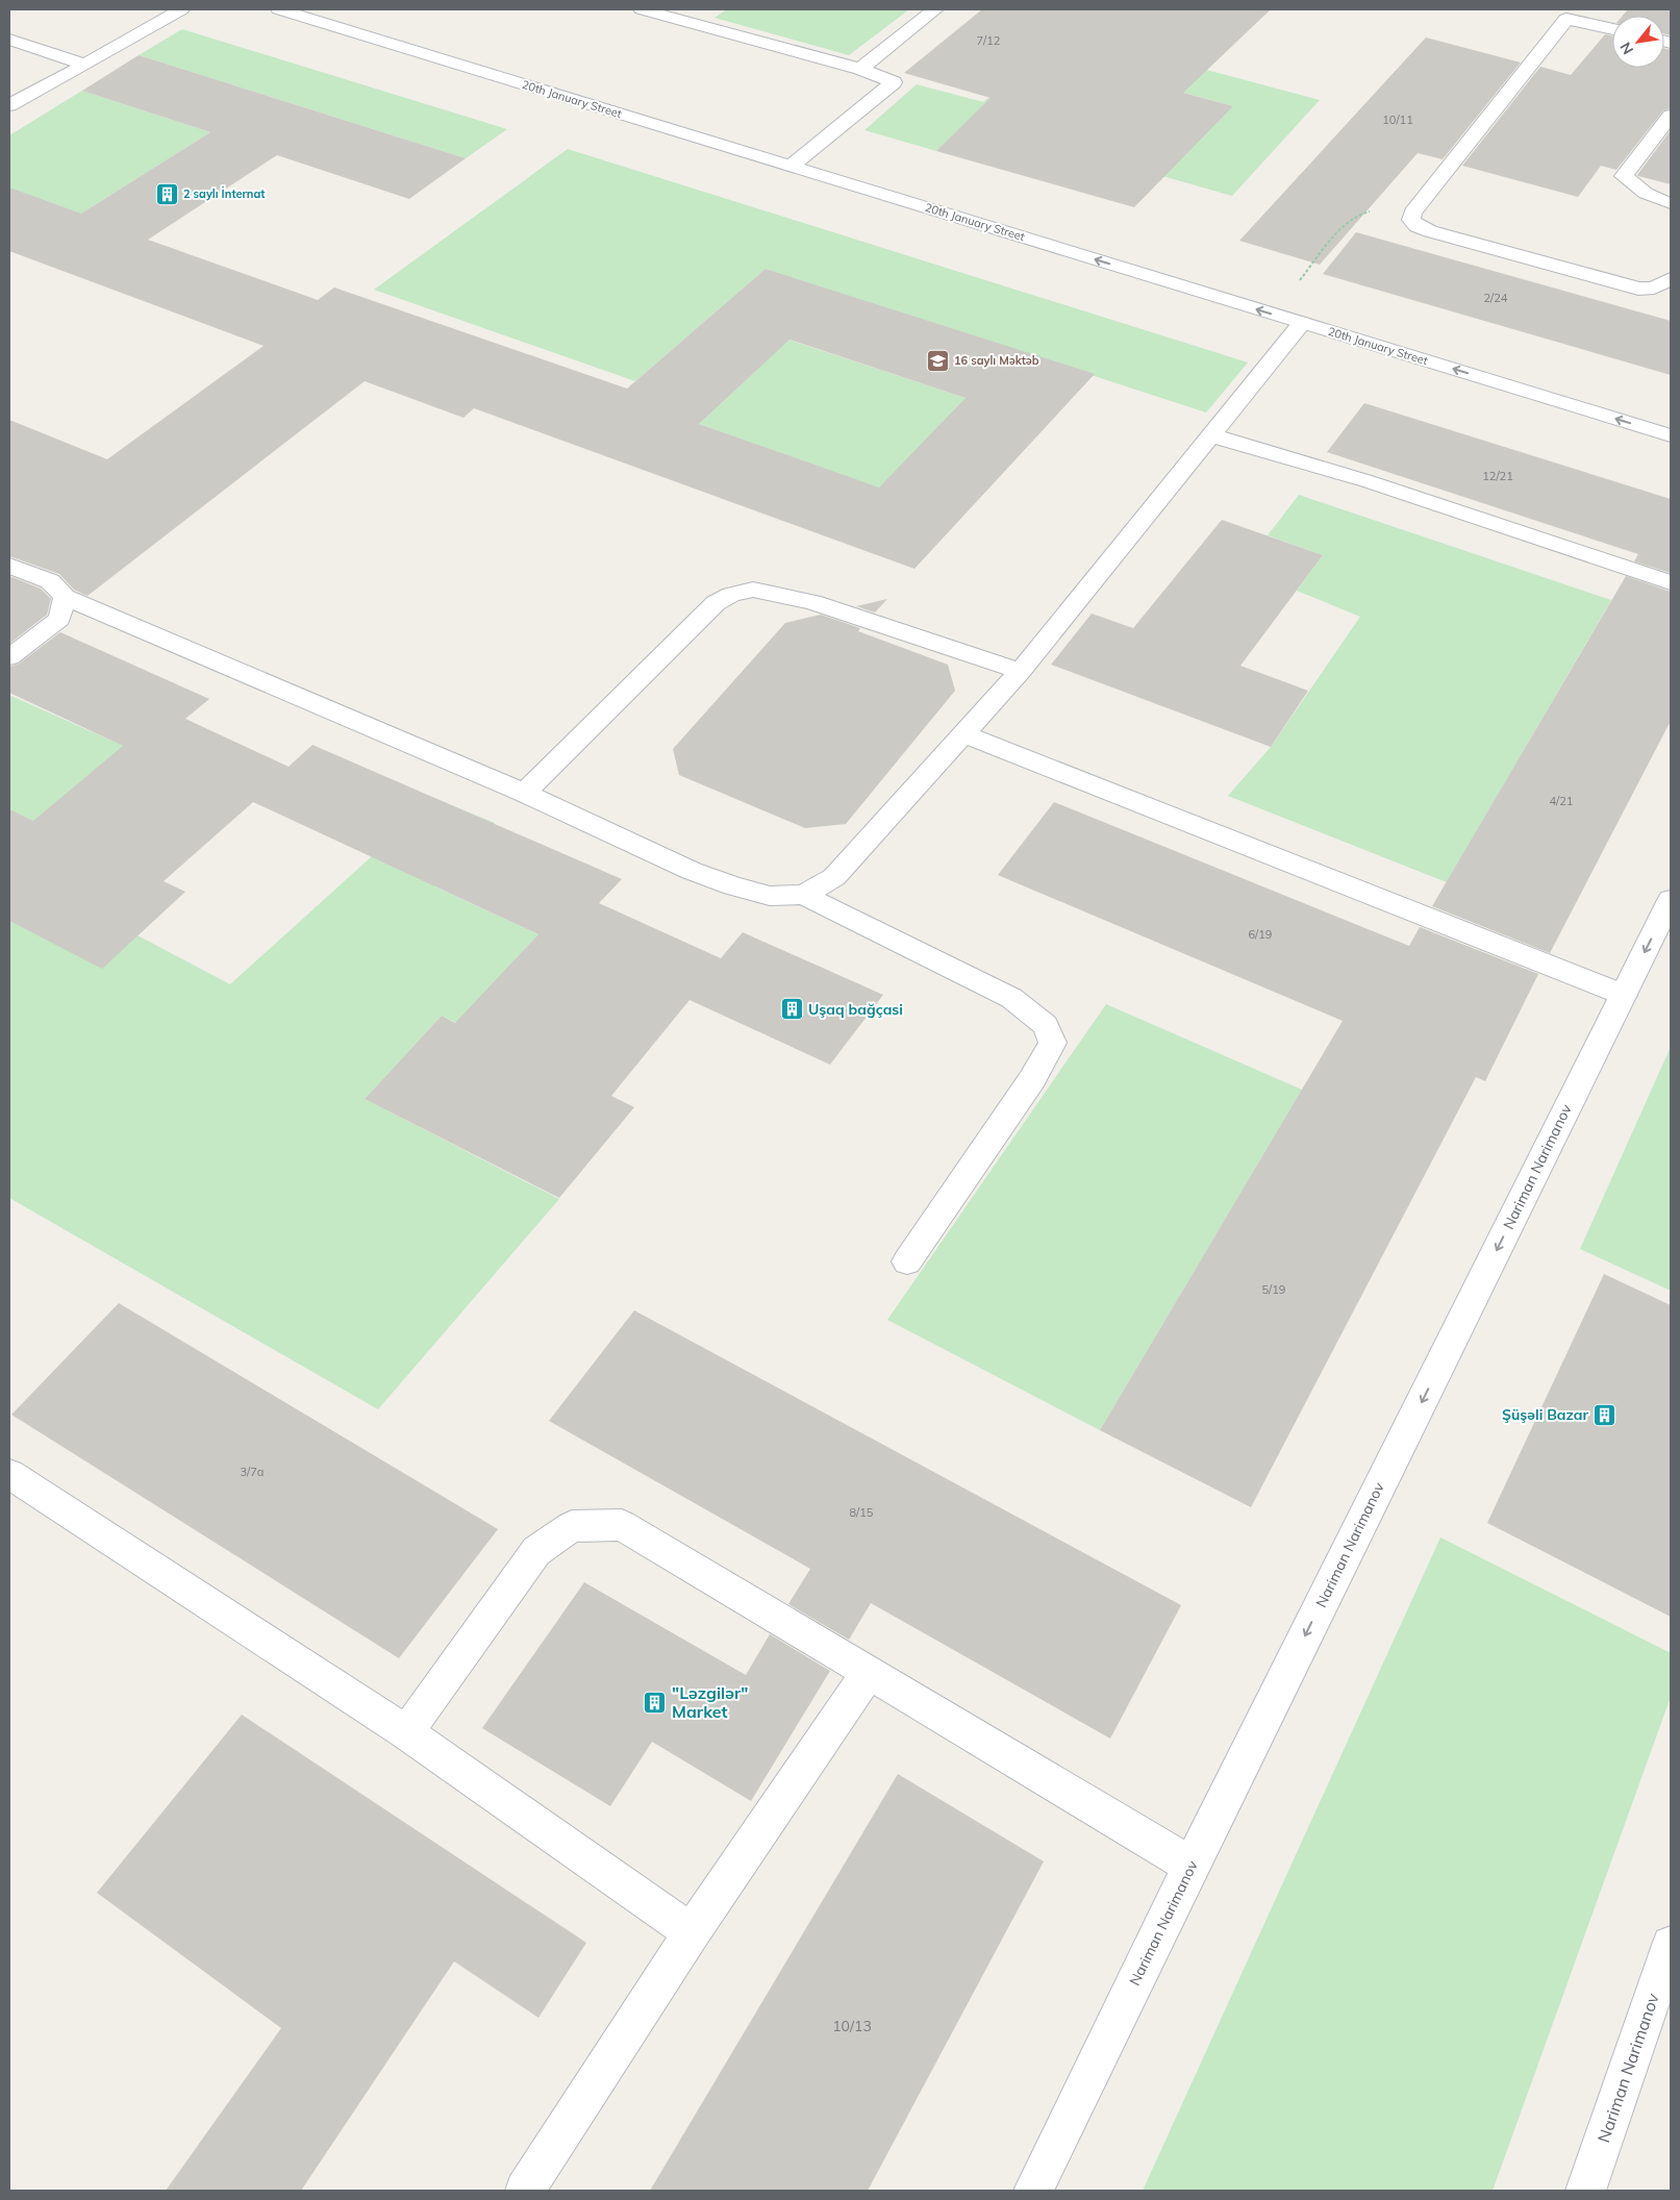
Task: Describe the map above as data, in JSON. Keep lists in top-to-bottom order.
{
  "streets": {
    "street": ["20th January Street", "Nariman Narimanov"]
  },
  "one_way": ["Nariman Narimanov"],
  "places": {
    "building": [
      "2 saylı İnternat",
      "Uşaq bağçasi",
      "Şüşəli Bazar",
      "\"Ləzgilər\" Market"
    ],
    "school or university": ["16 saylı Məktəb"]
  },
  "house_numbers": [
    "7/12",
    "10/11",
    "2/24",
    "12/21",
    "4/21",
    "6/19",
    "5/19",
    "3/7a",
    "8/15",
    "10/13"
  ],
  "north": "bottom left"
}
